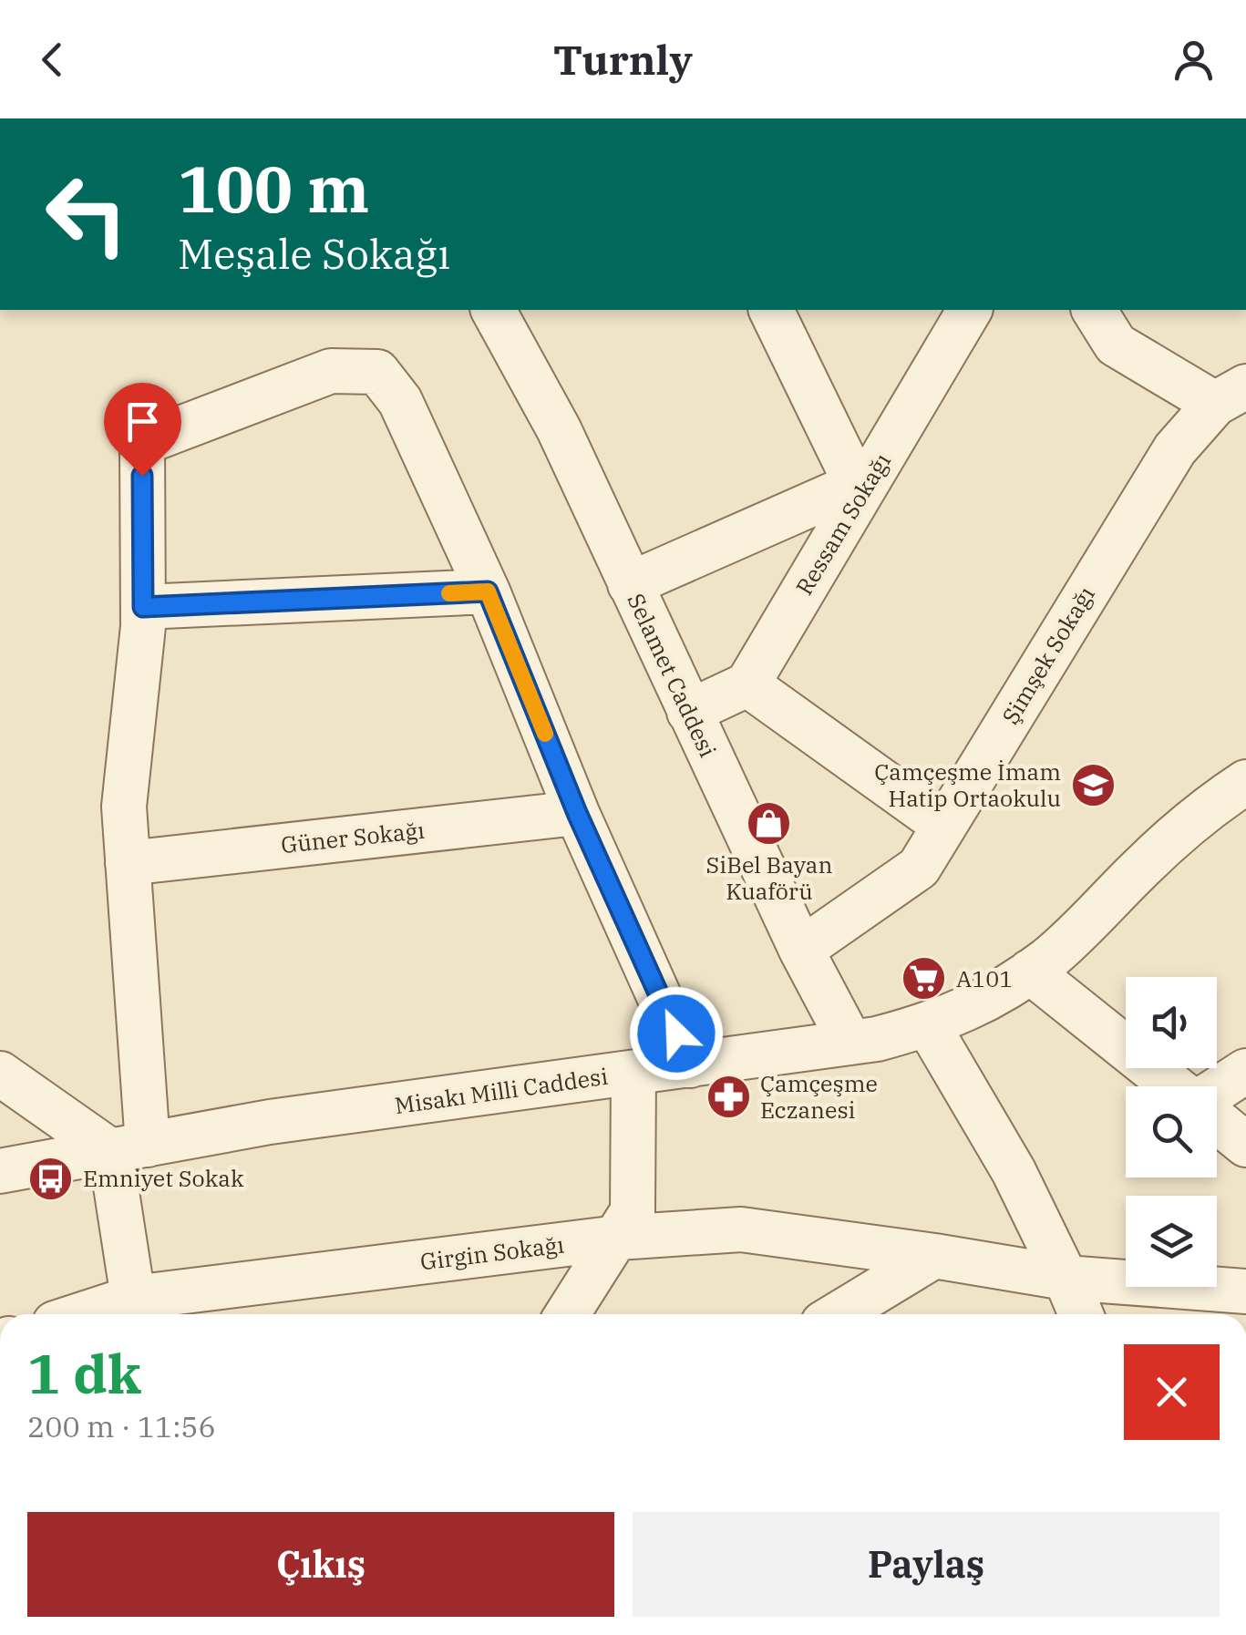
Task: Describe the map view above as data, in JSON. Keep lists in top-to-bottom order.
{
  "streets": {
    "street": [
      "Ressam Sokağı",
      "Şimşek Sokağı",
      "Selamet Caddesi",
      "Güner Sokağı",
      "Misakı Milli Caddesi",
      "Girgin Sokağı"
    ]
  },
  "crossings": [
    ["Şimşek Sokağı", "Selamet Caddesi"],
    ["Selamet Caddesi", "Misakı Milli Caddesi"]
  ],
  "places": {
    "school or university": ["Çamçeşme İmam Hatip Ortaokulu"],
    "shop": ["SiBel Bayan Kuaförü"],
    "supermarket": ["A101"],
    "pharmacy": ["Çamçeşme Eczanesi"],
    "bus stop": ["Emniyet Sokak"]
  },
  "page": {
    "header": "Turnly",
    "turn": ["100 m", "Meşale Sokağı"],
    "heading": ["1 dk", "200 m · 11:56"],
    "buttons": ["Çıkış", "Paylaş"]
  }
}
